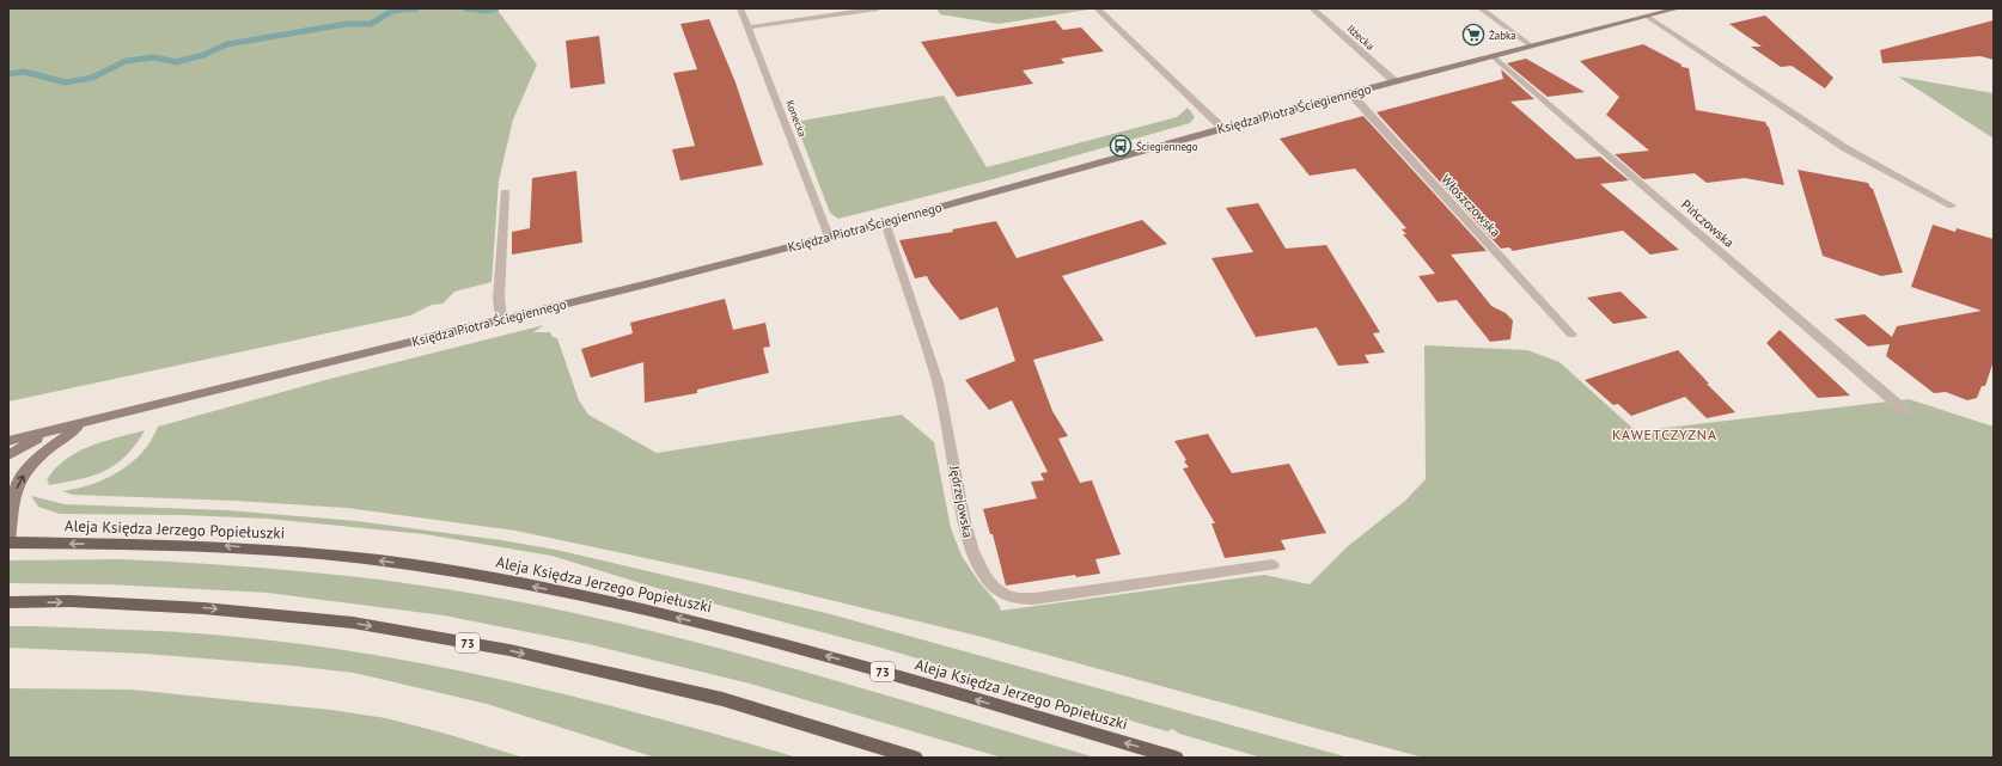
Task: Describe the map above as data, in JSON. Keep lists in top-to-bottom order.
{
  "streets": {
    "main road": ["Aleja Księdza Jerzego Popiełuszki", "73"],
    "street": [
      "Iłżecka",
      "Księdza Piotra Ściegiennego",
      "Konecka",
      "Włoszczowska",
      "Pińczowska",
      "Jędrzejowska"
    ]
  },
  "crossings": [
    ["Iłżecka", "Księdza Piotra Ściegiennego"],
    ["Księdza Piotra Ściegiennego", "Konecka"],
    ["Księdza Piotra Ściegiennego", "Włoszczowska"],
    ["Księdza Piotra Ściegiennego", "Pińczowska"],
    ["Księdza Piotra Ściegiennego", "Jędrzejowska"]
  ],
  "districts": ["KAWETCZYZNA"],
  "places": {
    "supermarket": ["Żabka"],
    "bus stop": ["Ściegiennego"]
  }
}
